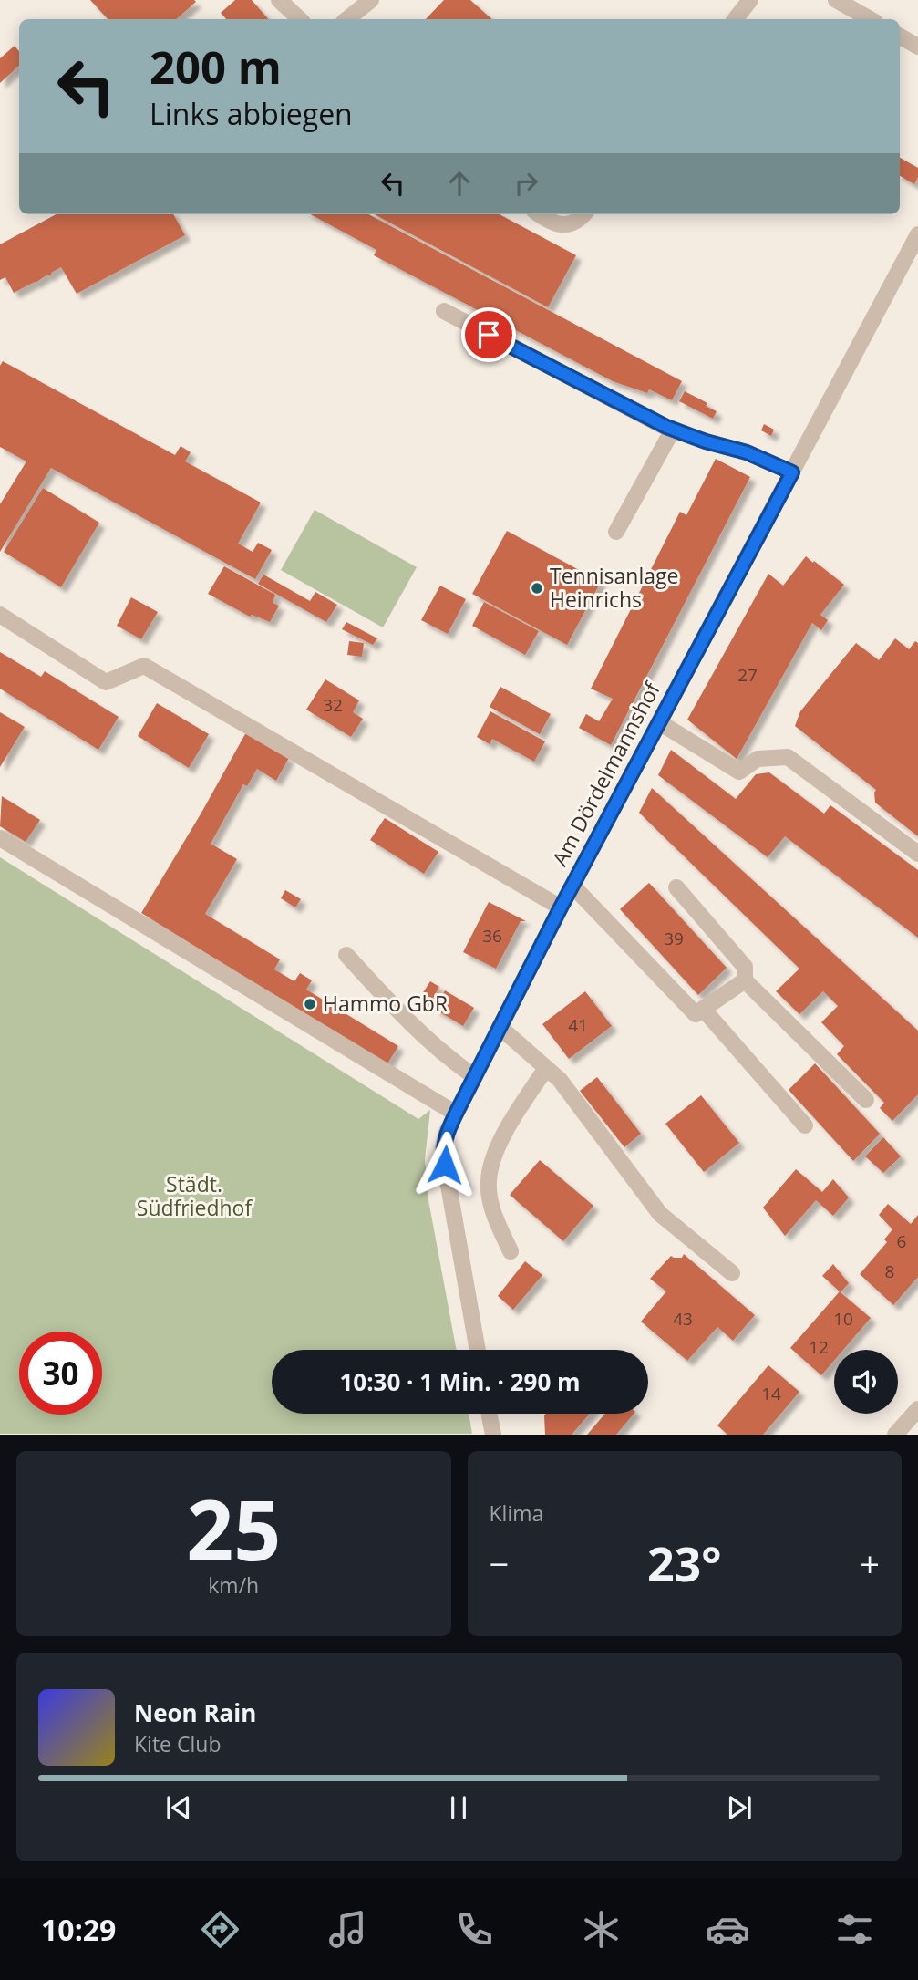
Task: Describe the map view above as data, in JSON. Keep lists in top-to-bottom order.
{
  "streets": {
    "street": ["Am Dördelmannshof"]
  },
  "parks": ["Städt. Südfriedhof"],
  "places": ["Tennisanlage Heinrichs", "Hammo GbR"],
  "house_numbers": [
    "27",
    "32",
    "36",
    "39",
    "41",
    "6",
    "8",
    "43",
    "10",
    "12",
    "14"
  ],
  "page": {
    "turn": ["200 m", "Links abbiegen"],
    "limit": "30",
    "trip": "10:30 · 1 Min. · 290 m",
    "tile": [
      ["25", "km/h"],
      "Klima"
    ],
    "heat": ["−", "23°", "+"],
    "song": ["Neon Rain", "Kite Club"],
    "tabs": "10:29"
  }
}
